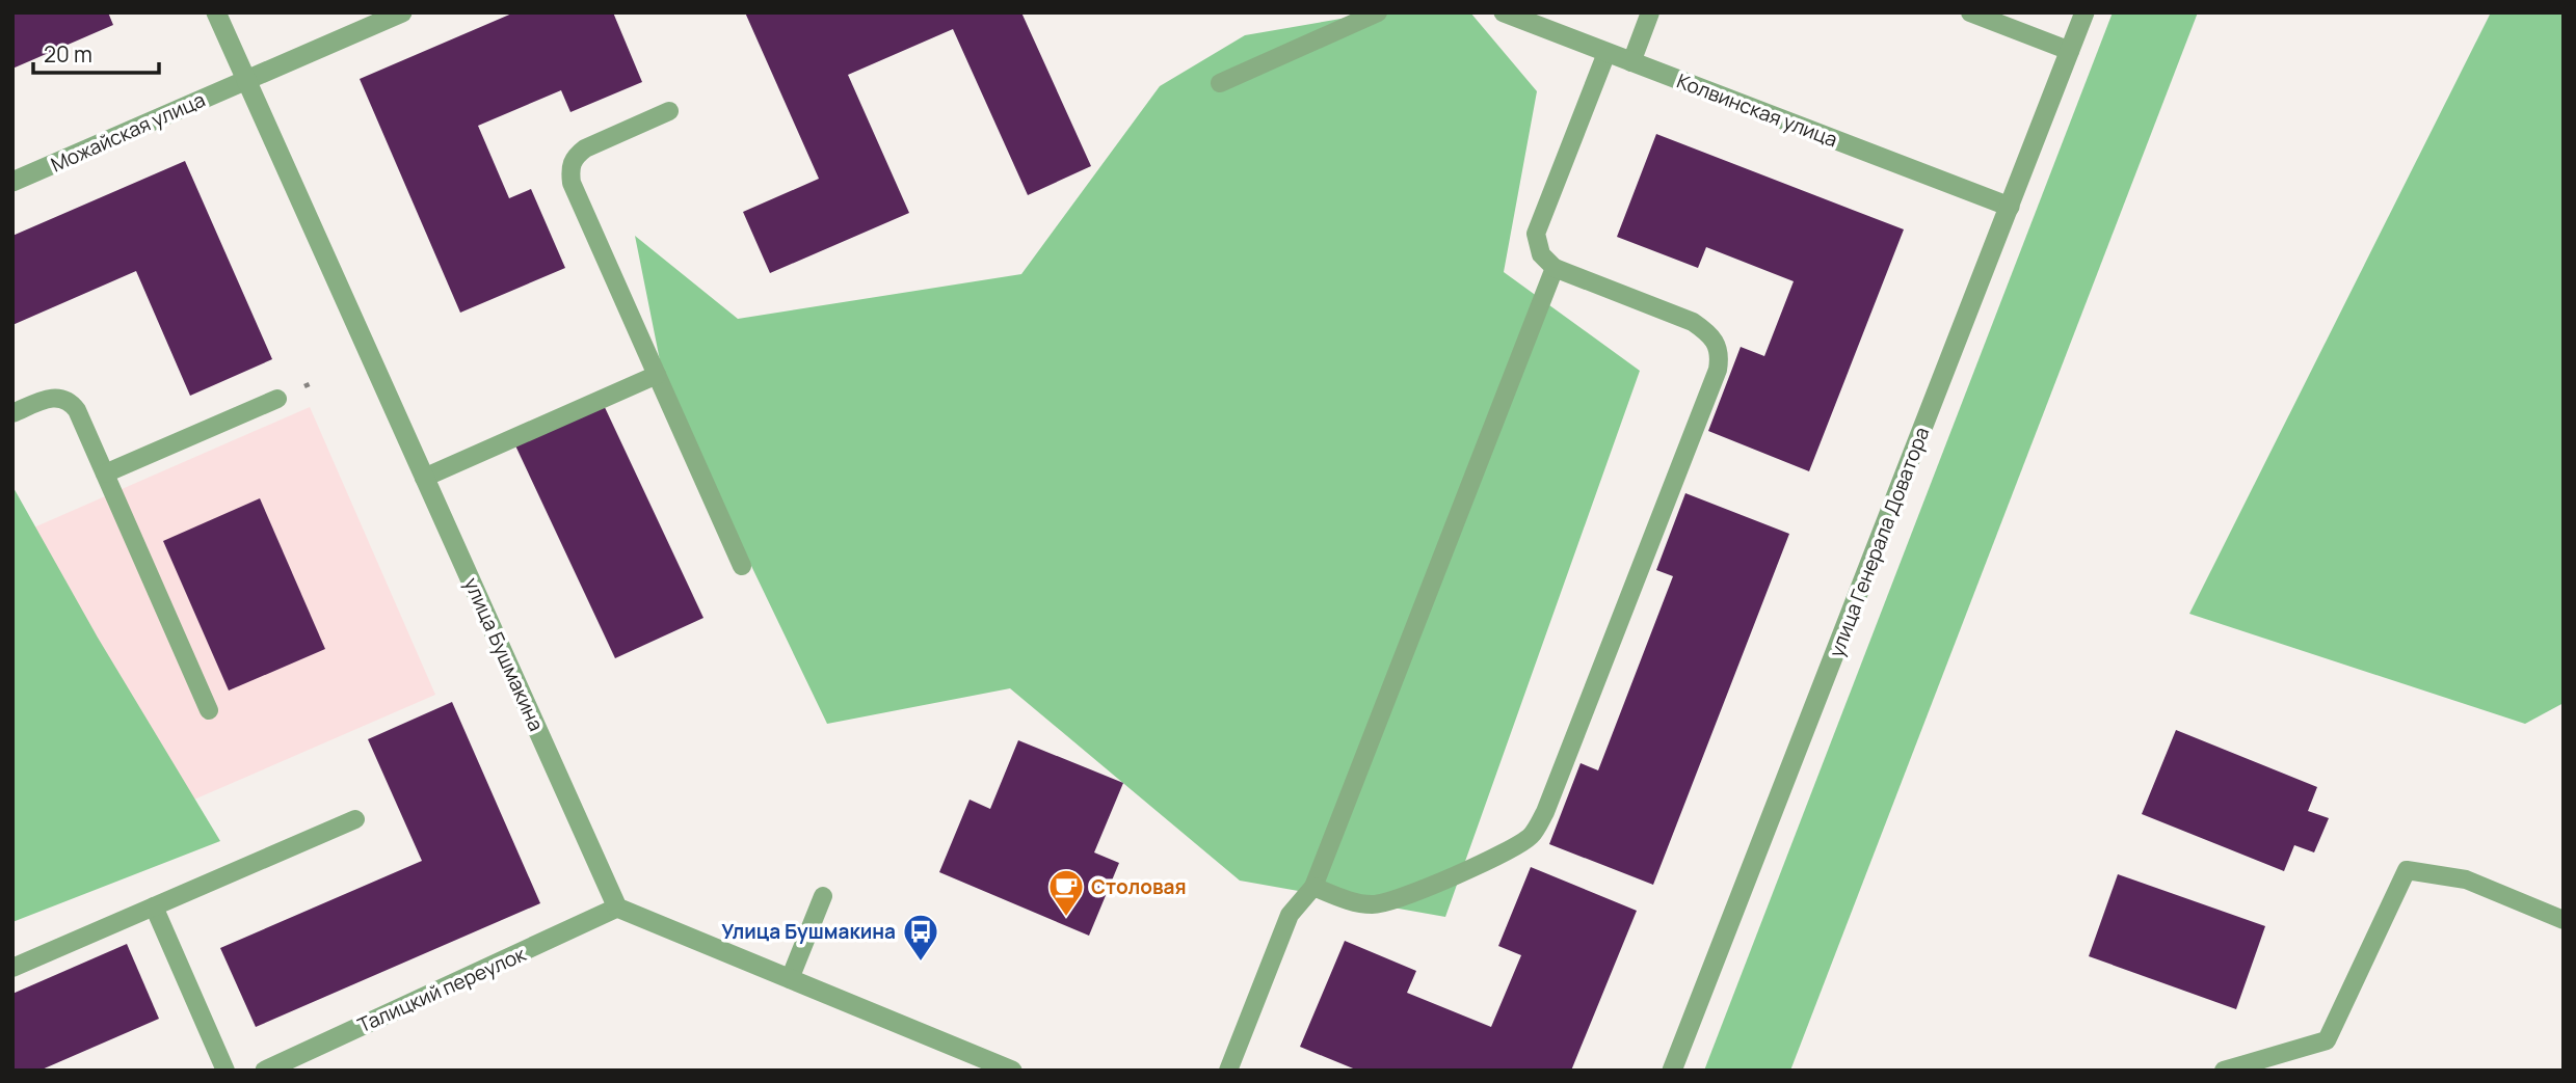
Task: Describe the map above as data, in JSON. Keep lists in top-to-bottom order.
{
  "streets": {
    "street": [
      "Колвинская улица",
      "Можайская улица",
      "улица Генерала Доватора",
      "улица Бушмакина",
      "Талицкий переулок"
    ]
  },
  "crossings": [
    ["Колвинская улица", "улица Генерала Доватора"],
    ["Можайская улица", "улица Бушмакина"],
    ["улица Бушмакина", "Талицкий переулок"]
  ],
  "places": {
    "cafe": ["Столовая"],
    "bus stop": ["Улица Бушмакина"]
  },
  "scale_bar": "20 m"
}
